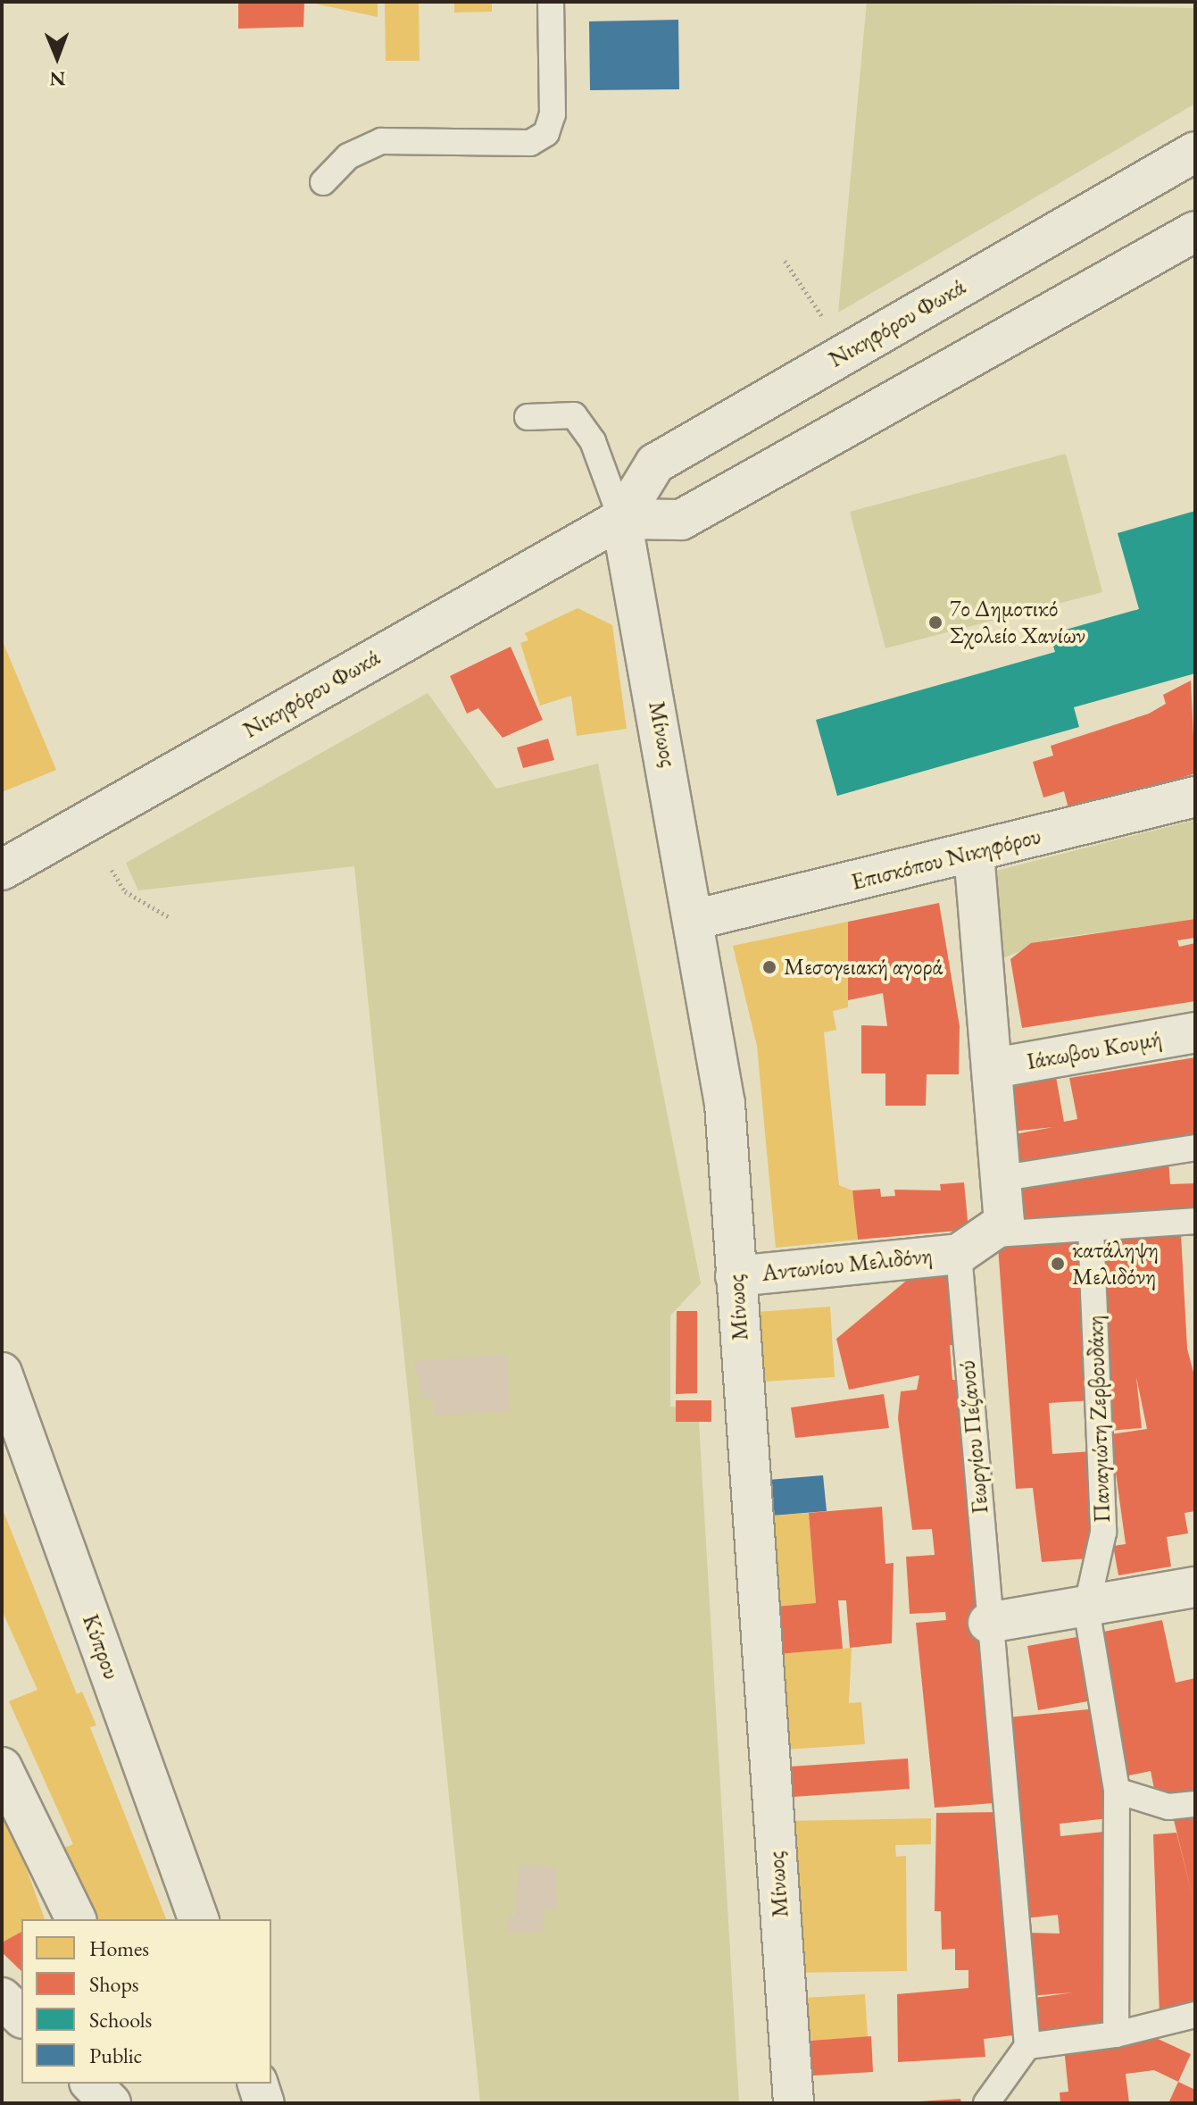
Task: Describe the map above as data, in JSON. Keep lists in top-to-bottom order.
{
  "streets": {
    "street": [
      "Νικηφόρου Φωκά",
      "Μίνωος",
      "Επισκόπου Νικηφόρου",
      "Ιάκωβου Κουμή",
      "Αντωνίου Μελιδόνη",
      "Κύπρου"
    ],
    "lane": ["Παναγιώτη Ζερβουδάκη", "Γεωργίου Πεζανού"]
  },
  "crossings": [
    ["Νικηφόρου Φωκά", "Μίνωος"],
    ["Μίνωος", "Επισκόπου Νικηφόρου"],
    ["Μίνωος", "Αντωνίου Μελιδόνη"],
    ["Αντωνίου Μελιδόνη", "Γεωργίου Πεζανού"]
  ],
  "places": ["7ο Δημοτικό Σχολείο Χανίων", "Μεσογειακή αγορά", "κατάληψη Μελιδόνη"],
  "legend": [
    "Homes",
    "Shops",
    "Schools",
    "Public"
  ],
  "north": "bottom"
}
